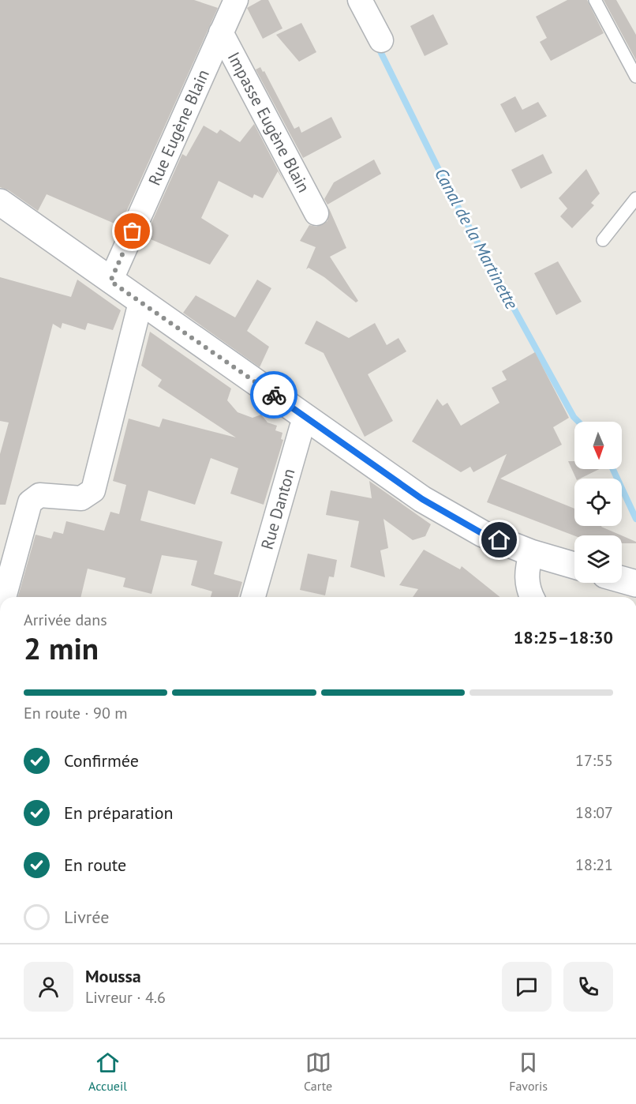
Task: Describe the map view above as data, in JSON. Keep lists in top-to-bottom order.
{
  "streets": {
    "street": ["Impasse Eugène Blain", "Rue Eugène Blain", "Rue Danton"]
  },
  "crossings": [
    ["Impasse Eugène Blain", "Rue Eugène Blain"]
  ],
  "water": ["Canal de la Martinette"],
  "north": "bottom",
  "page": {
    "heading": ["2 min", "Arrivée dans", "18:25–18:30"],
    "panel": ["Moussa", "Livreur · 4.6"],
    "bar": "En route · 90 m",
    "list": [
      ["Confirmée", "17:55"],
      ["En préparation", "18:07"],
      ["En route", "18:21"],
      "Livrée"
    ],
    "tabs": ["Accueil", "Carte", "Favoris"]
  }
}
